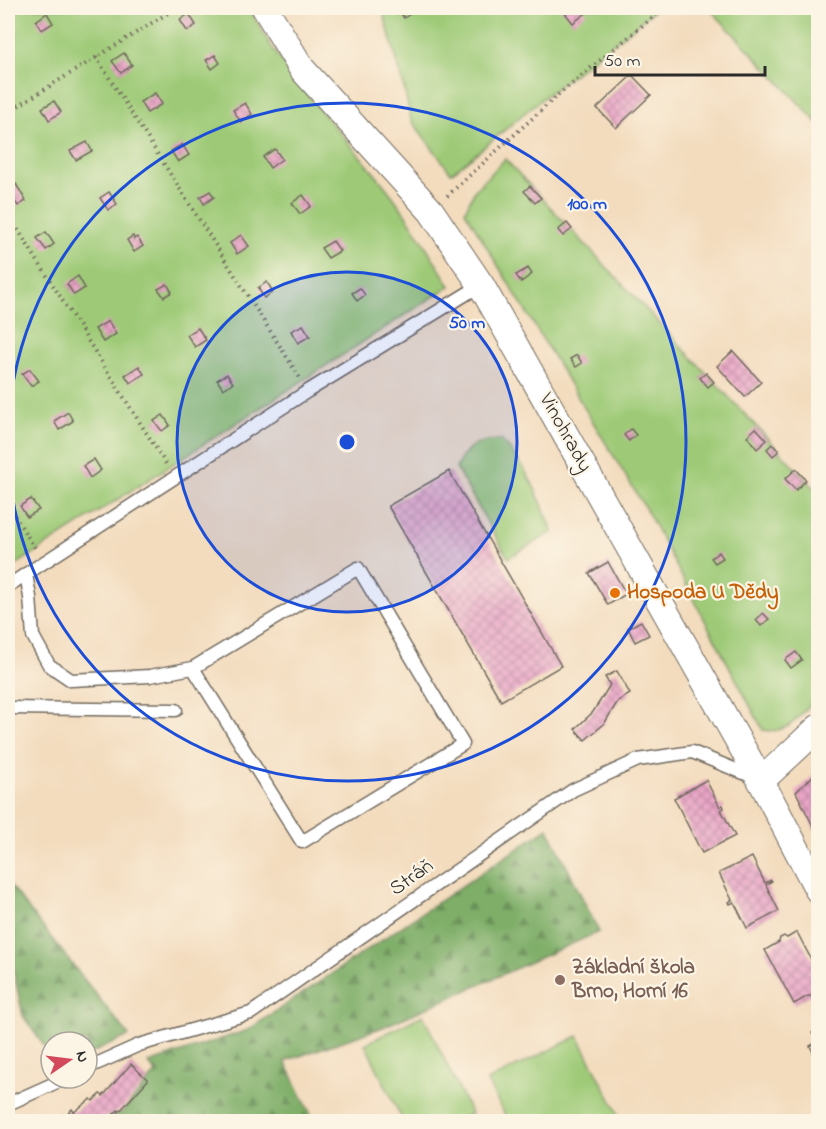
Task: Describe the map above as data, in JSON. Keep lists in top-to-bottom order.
{
  "streets": {
    "street": ["Vinohrady"],
    "lane": ["Stráň"]
  },
  "crossings": [
    ["Vinohrady", "Stráň"]
  ],
  "places": ["Hospoda U Dědy", "Základní škola Brno, Horní 16"],
  "scale_bar": "50 m",
  "north": "right",
  "rings": ["100 m", "50 m"]
}
